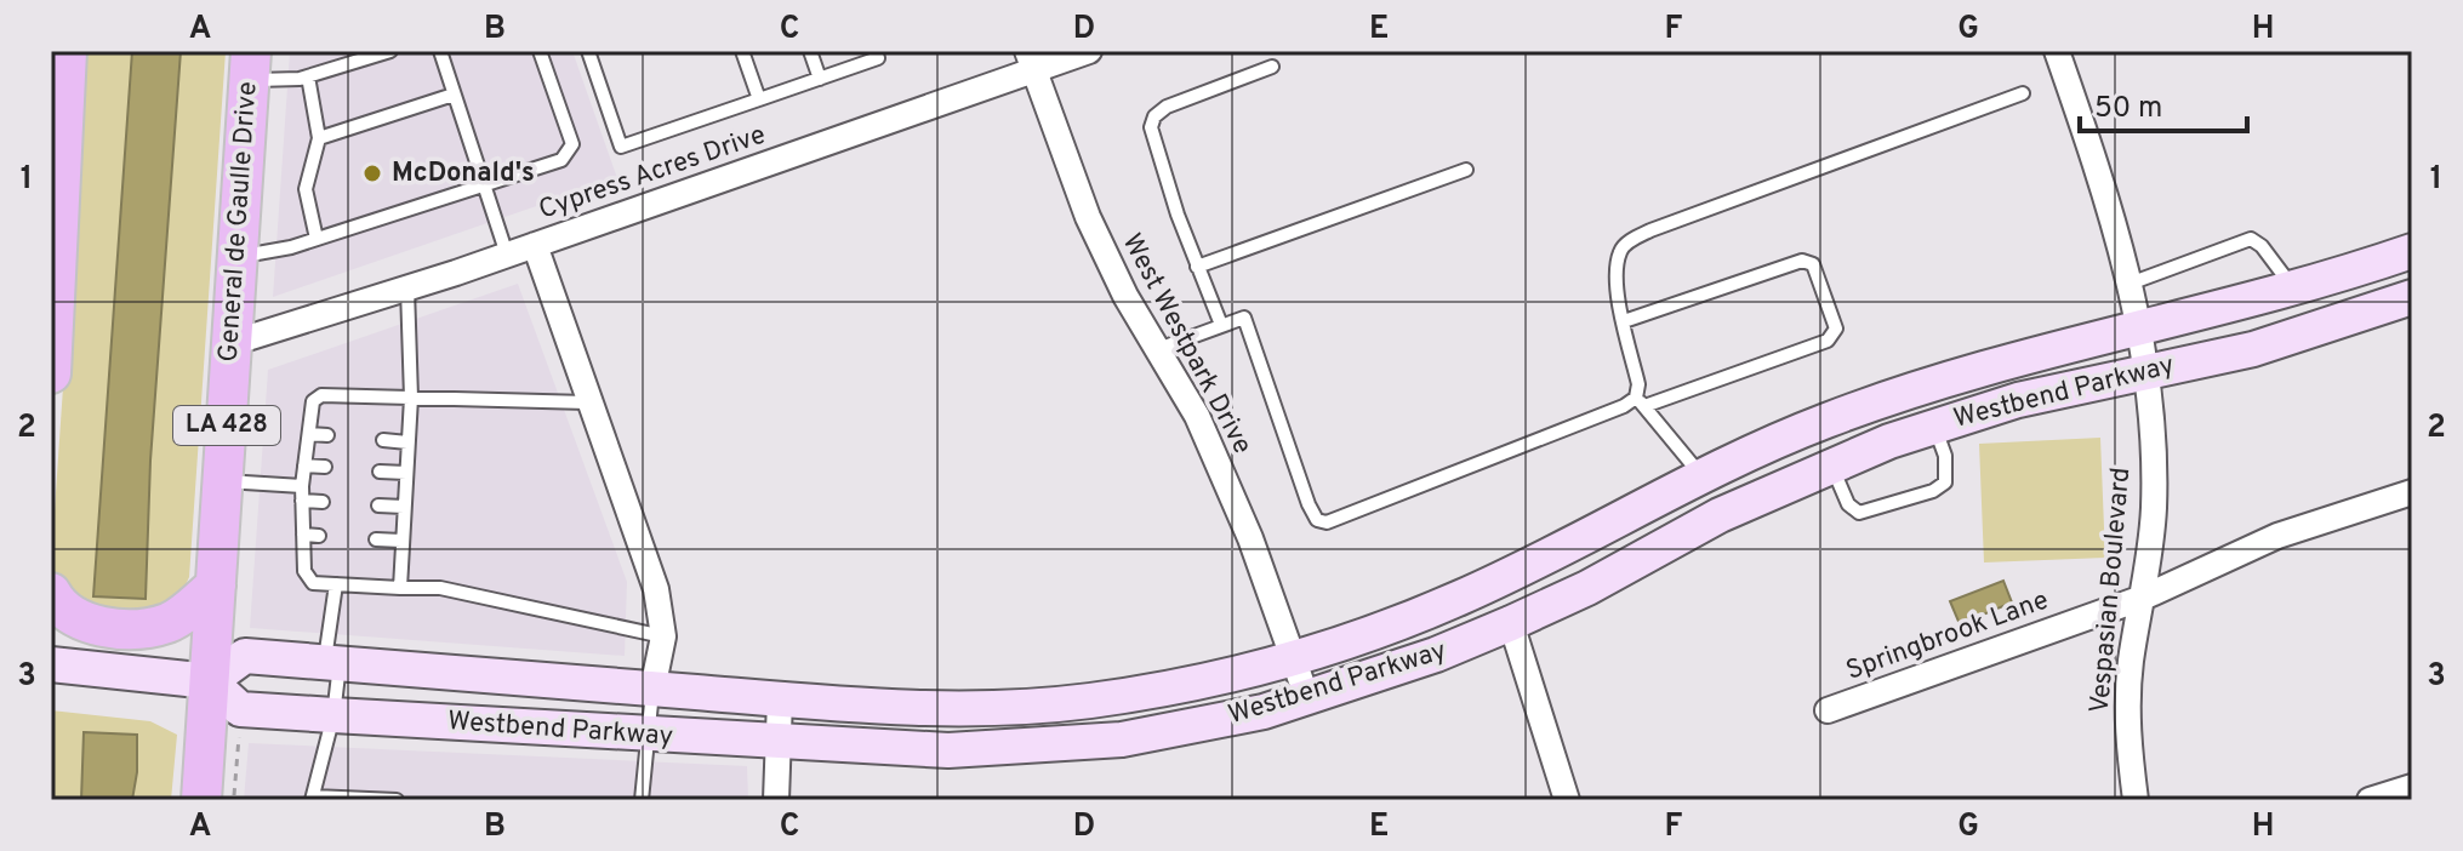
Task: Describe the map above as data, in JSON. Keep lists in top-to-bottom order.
{
  "streets": {
    "main road": ["General de Gaulle Drive", "LA 428"],
    "street": [
      "Cypress Acres Drive",
      "West Westpark Drive",
      "Westbend Parkway",
      "Vespasian Boulevard",
      "Springbrook Lane"
    ]
  },
  "crossings": [
    ["Cypress Acres Drive", "General de Gaulle Drive"],
    ["Cypress Acres Drive", "West Westpark Drive"],
    ["General de Gaulle Drive", "Westbend Parkway"],
    ["West Westpark Drive", "Westbend Parkway"],
    ["Westbend Parkway", "Vespasian Boulevard"],
    ["Vespasian Boulevard", "Springbrook Lane"]
  ],
  "places": ["McDonald's"],
  "scale_bar": "50 m",
  "grid": {
    "columns": [
      "A",
      "B",
      "C",
      "D",
      "E",
      "F",
      "G",
      "H"
    ],
    "rows": ["1", "2", "3"]
  }
}
